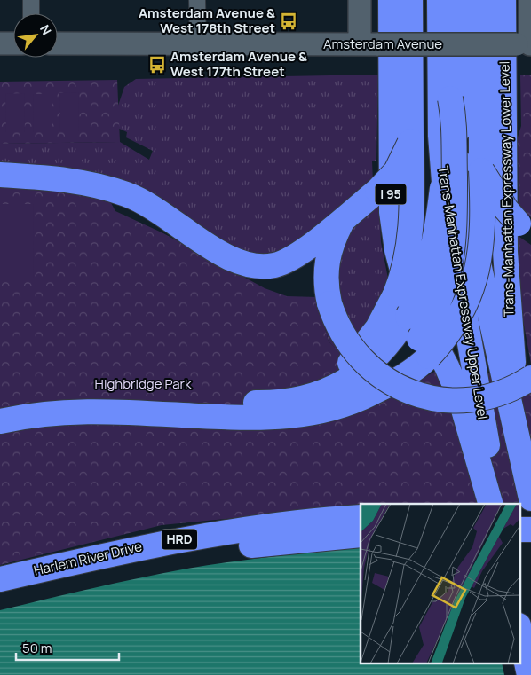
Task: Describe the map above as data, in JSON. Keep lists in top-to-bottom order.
{
  "streets": {
    "highway": [
      "Trans-Manhattan Expressway Lower Level",
      "I 95",
      "Trans-Manhattan Expressway Upper Level",
      "HRD",
      "Harlem River Drive"
    ],
    "main road": ["Amsterdam Avenue"]
  },
  "crossings": [
    ["Trans-Manhattan Expressway Lower Level", "Trans-Manhattan Expressway Upper Level"]
  ],
  "parks": ["Highbridge Park"],
  "places": {
    "bus stop": ["Amsterdam Avenue & West 178th Street", "Amsterdam Avenue & West 177th Street"]
  },
  "scale_bar": "50 m",
  "north": "top right"
}
